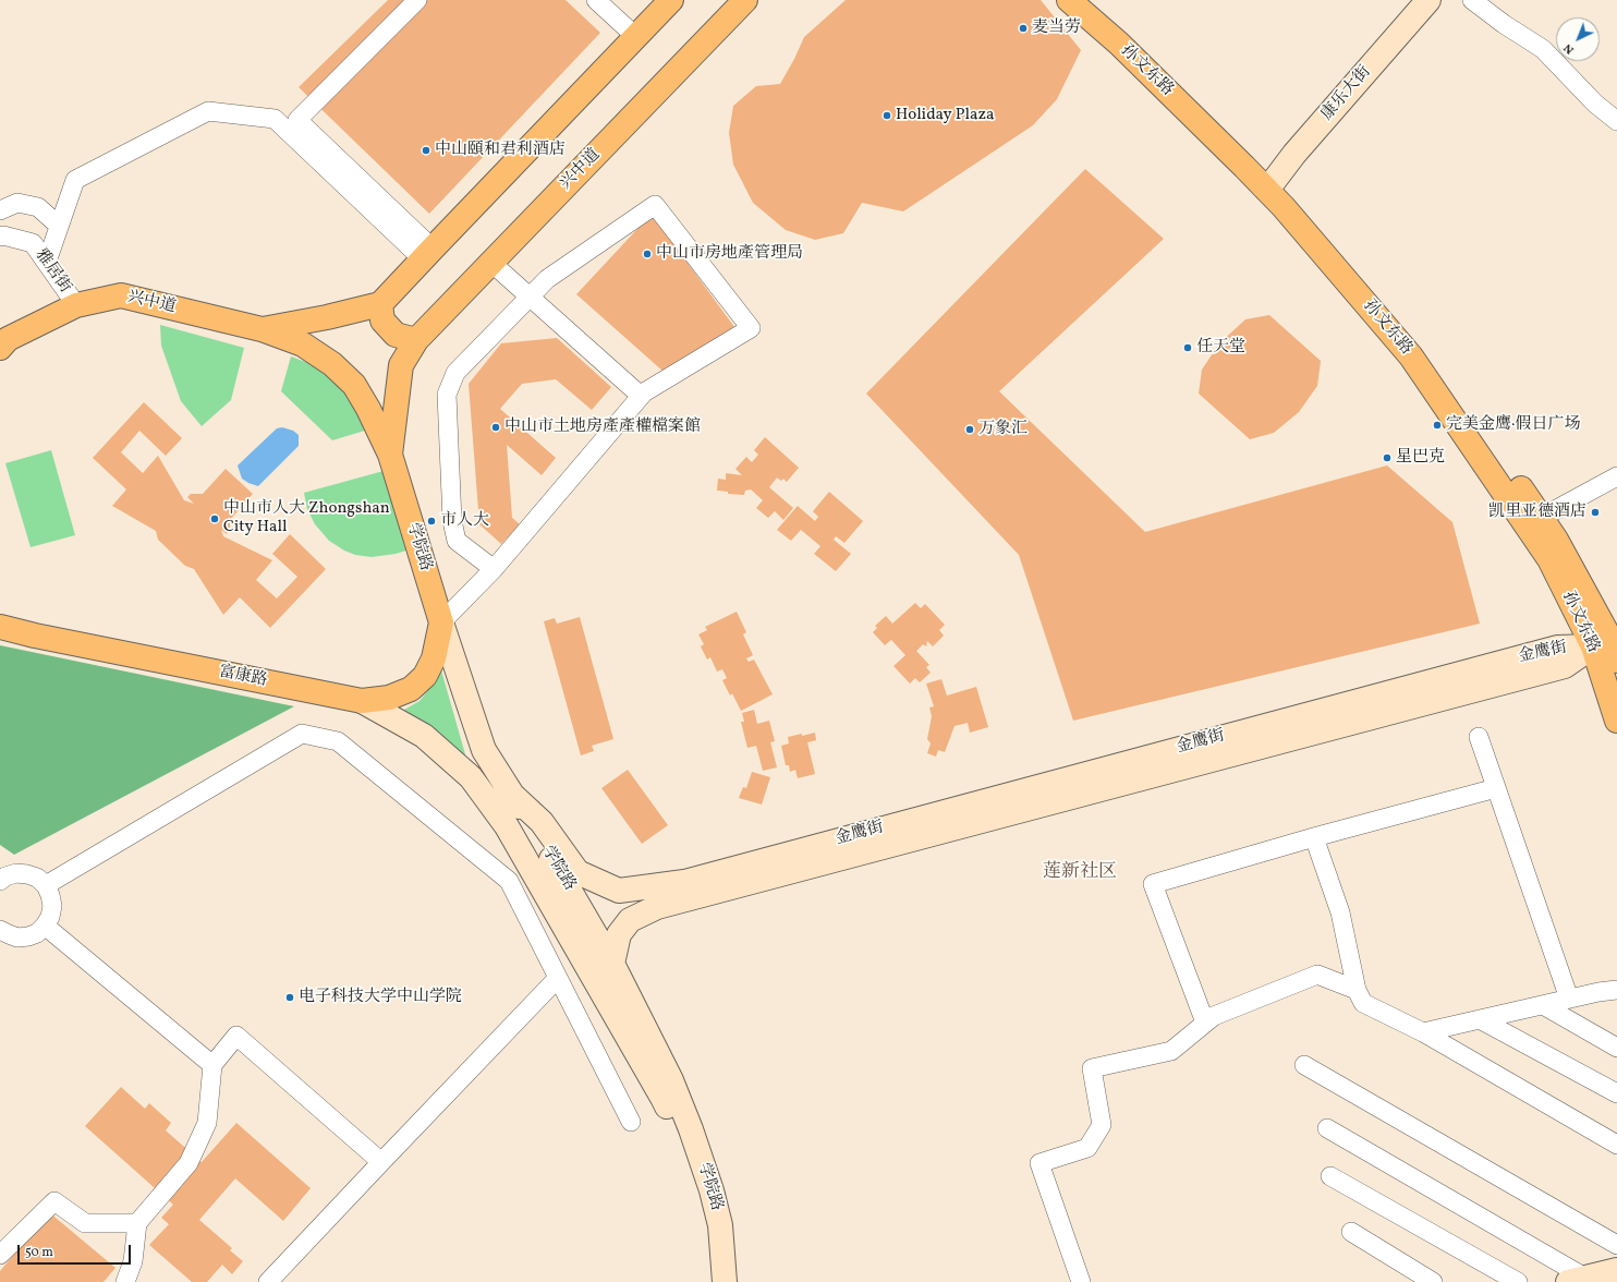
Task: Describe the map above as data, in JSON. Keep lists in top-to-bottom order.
{
  "streets": {
    "main road": [
      "孙文东路",
      "兴中道",
      "学院路",
      "富康路"
    ],
    "street": ["康乐大街", "雅居街", "金鹰街"]
  },
  "crossings": [
    ["孙文东路", "康乐大街"],
    ["孙文东路", "金鹰街"],
    ["兴中道", "雅居街"],
    ["兴中道", "学院路"],
    ["学院路", "金鹰街"],
    ["学院路", "富康路"]
  ],
  "districts": ["莲新社区"],
  "places": [
    "麦当劳",
    "Holiday Plaza",
    "中山頤和君利酒店",
    "中山市房地產管理局",
    "任天堂",
    "完美金鹰·假日广场",
    "中山市土地房產產權檔案館",
    "万象汇",
    "星巴克",
    "凯里亚德酒店",
    "中山市人大 Zhongshan City Hall",
    "市人大",
    "电子科技大学中山学院"
  ],
  "scale_bar": "50 m",
  "north": "bottom left"
}
